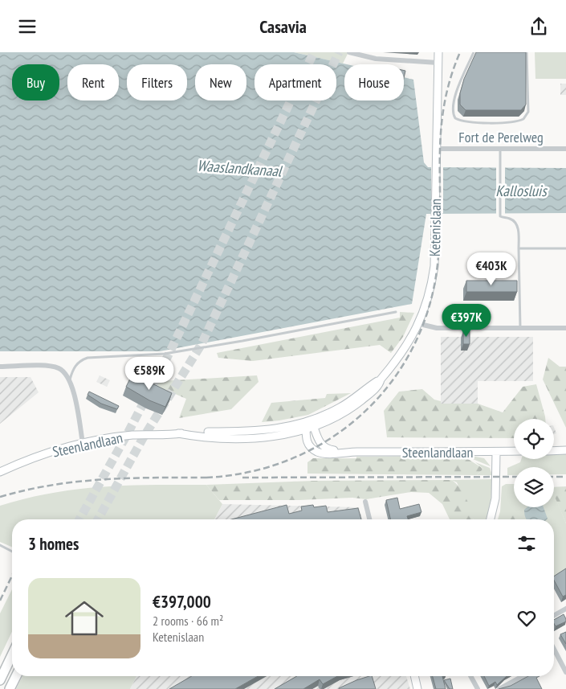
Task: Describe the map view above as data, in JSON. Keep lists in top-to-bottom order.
{
  "streets": {
    "main road": ["Ketenislaan", "Steenlandlaan"],
    "street": ["Fort de Perelweg"]
  },
  "crossings": [
    ["Fort de Perelweg", "Ketenislaan"],
    ["Ketenislaan", "Steenlandlaan"]
  ],
  "water": ["Waaslandkanaal", "Kallosluis"],
  "page": {
    "header": "Casavia",
    "chip": [
      "Buy",
      "Rent",
      "Filters",
      "New",
      "Apartment",
      "House"
    ],
    "price": ["€403K", "€397K", "€589K"],
    "heading": "3 homes",
    "list": [
      {
        "name": "€397,000",
        "note": "2 rooms · 66 m² · Ketenislaan"
      }
    ]
  }
}
